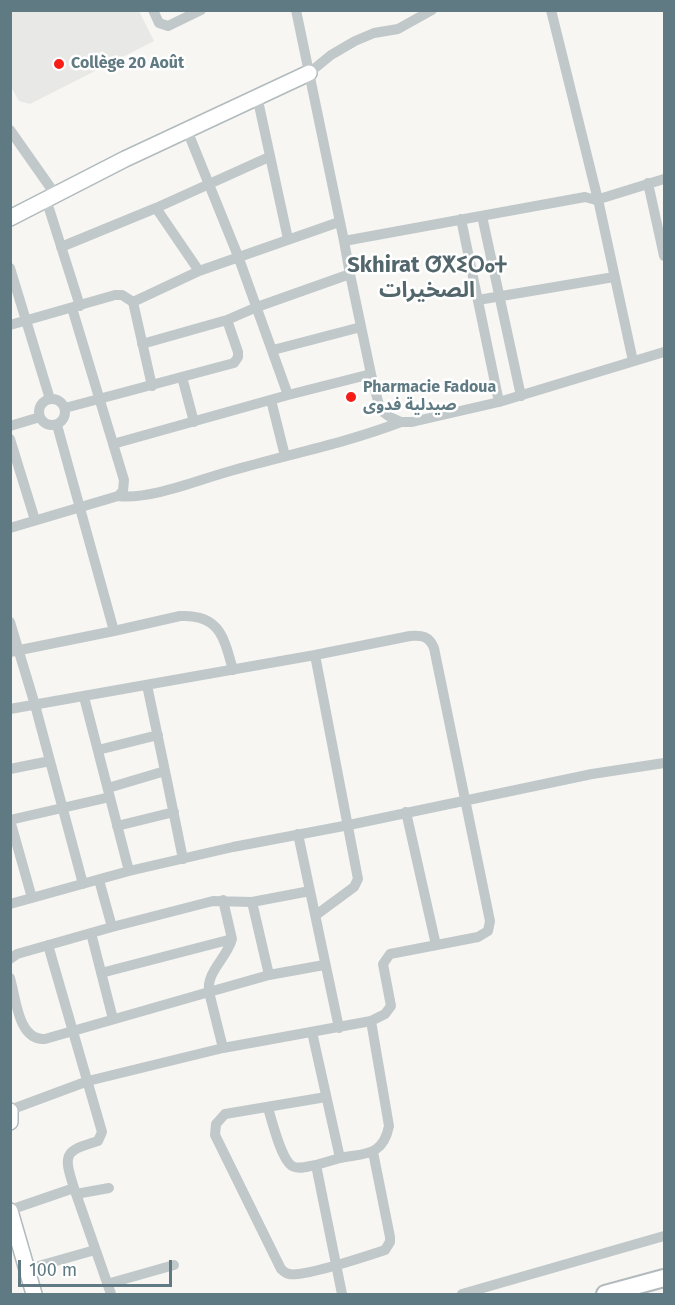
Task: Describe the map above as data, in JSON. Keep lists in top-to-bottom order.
{
  "districts": ["Skhirat ⵚⵅⵉⵔⴰⵜ الصخيرات"],
  "places": ["Collège 20 Août", "Pharmacie Fadoua صيدلية فدوى"],
  "scale_bar": "100 m"
}
